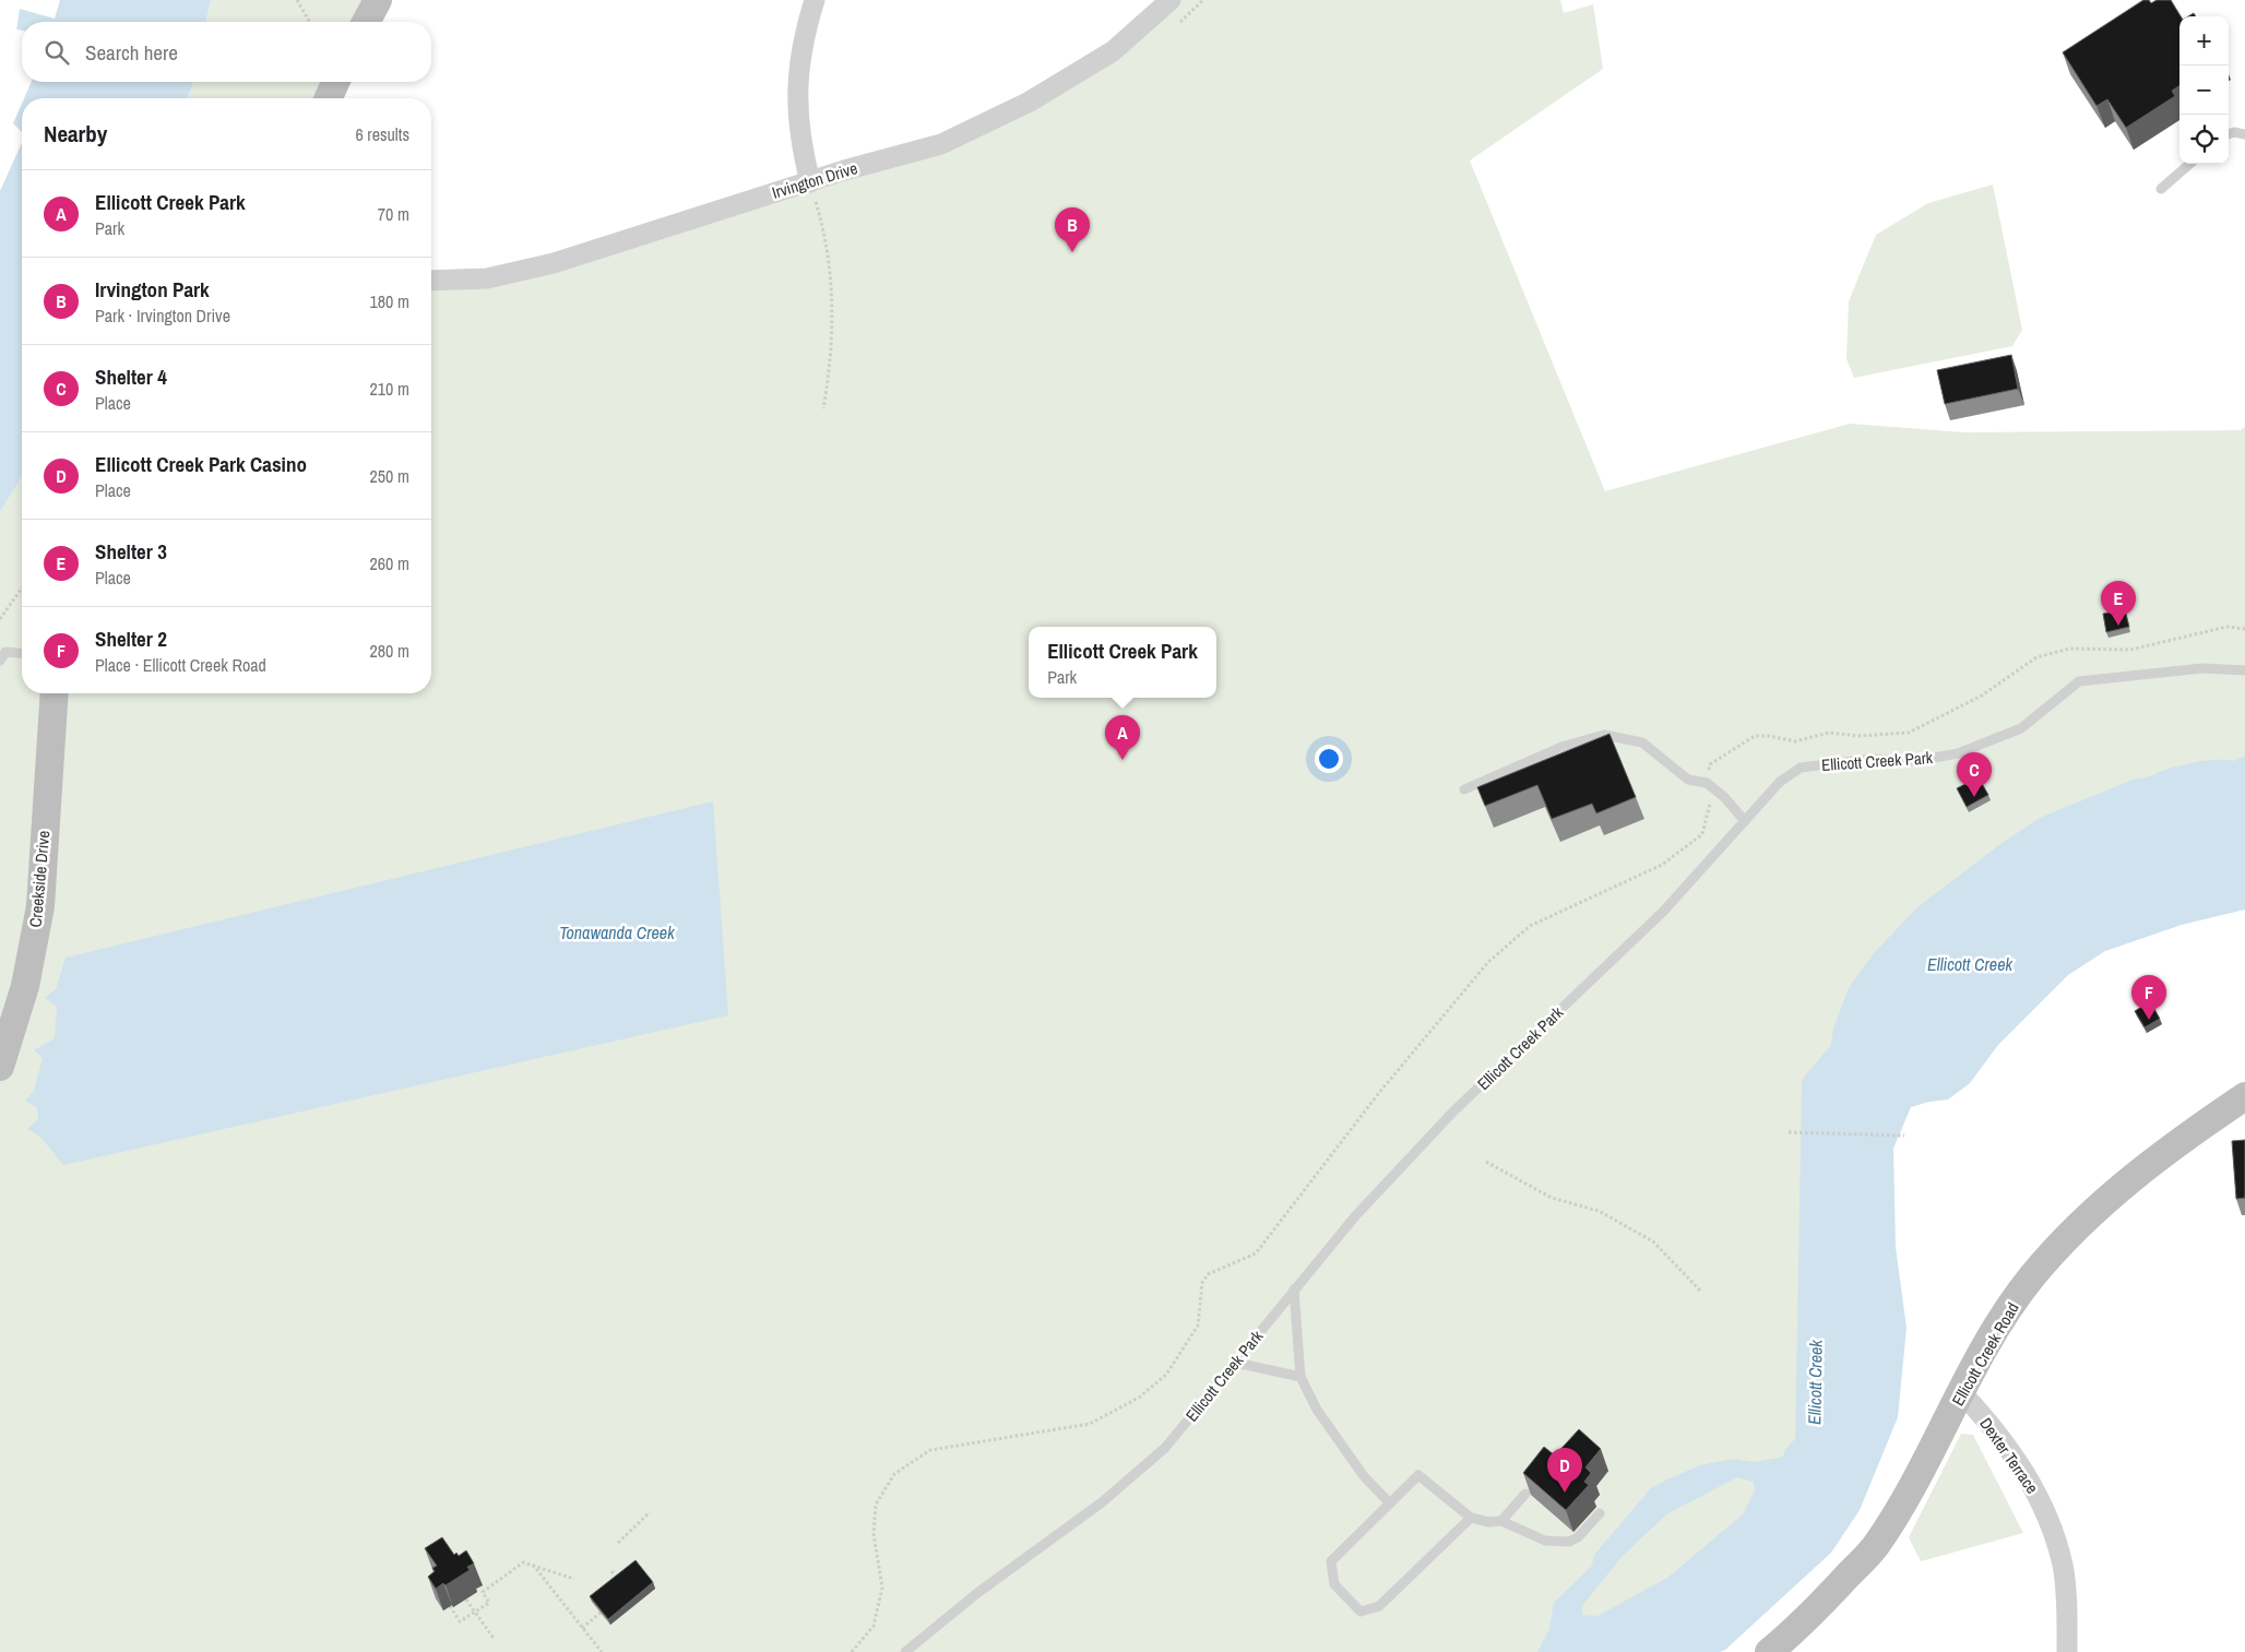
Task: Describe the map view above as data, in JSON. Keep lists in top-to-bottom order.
{
  "streets": {
    "street": [
      "Irvington Drive",
      "Creekside Drive",
      "Ellicott Creek Road",
      "Dexter Terrace"
    ],
    "lane": ["Ellicott Creek Park"]
  },
  "crossings": [
    ["Ellicott Creek Road", "Dexter Terrace"]
  ],
  "water": ["Tonawanda Creek", "Ellicott Creek"],
  "page": {
    "map_buttons": ["+", "−"],
    "search": "Search here",
    "heading": ["Nearby", "6 results"],
    "list": [
      {
        "mark": "A",
        "name": "Ellicott Creek Park",
        "note": "Park",
        "value": "70 m"
      },
      {
        "mark": "B",
        "name": "Irvington Park",
        "note": "Park · Irvington Drive",
        "value": "180 m"
      },
      {
        "mark": "C",
        "name": "Shelter 4",
        "note": "Place",
        "value": "210 m"
      },
      {
        "mark": "D",
        "name": "Ellicott Creek Park Casino",
        "note": "Place",
        "value": "250 m"
      },
      {
        "mark": "E",
        "name": "Shelter 3",
        "note": "Place",
        "value": "260 m"
      },
      {
        "mark": "F",
        "name": "Shelter 2",
        "note": "Place · Ellicott Creek Road",
        "value": "280 m"
      }
    ],
    "pins": [
      "B",
      "E",
      "A",
      "C",
      "F",
      "D"
    ],
    "popup": ["Ellicott Creek Park", "Park"]
  }
}
